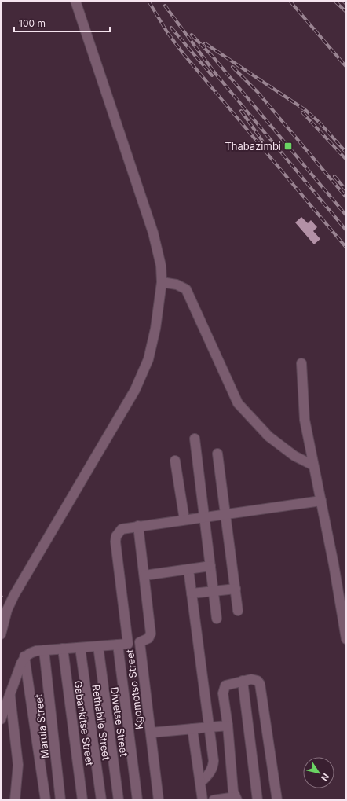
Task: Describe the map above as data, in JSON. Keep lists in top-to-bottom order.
{
  "streets": {
    "street": [
      "Kgomotso Street",
      "Diwetse Street",
      "Rethabile Street",
      "Gabankitse Street",
      "Marula Street"
    ]
  },
  "places": {
    "transit": ["Thabazimbi"]
  },
  "scale_bar": "100 m",
  "north": "bottom right"
}
